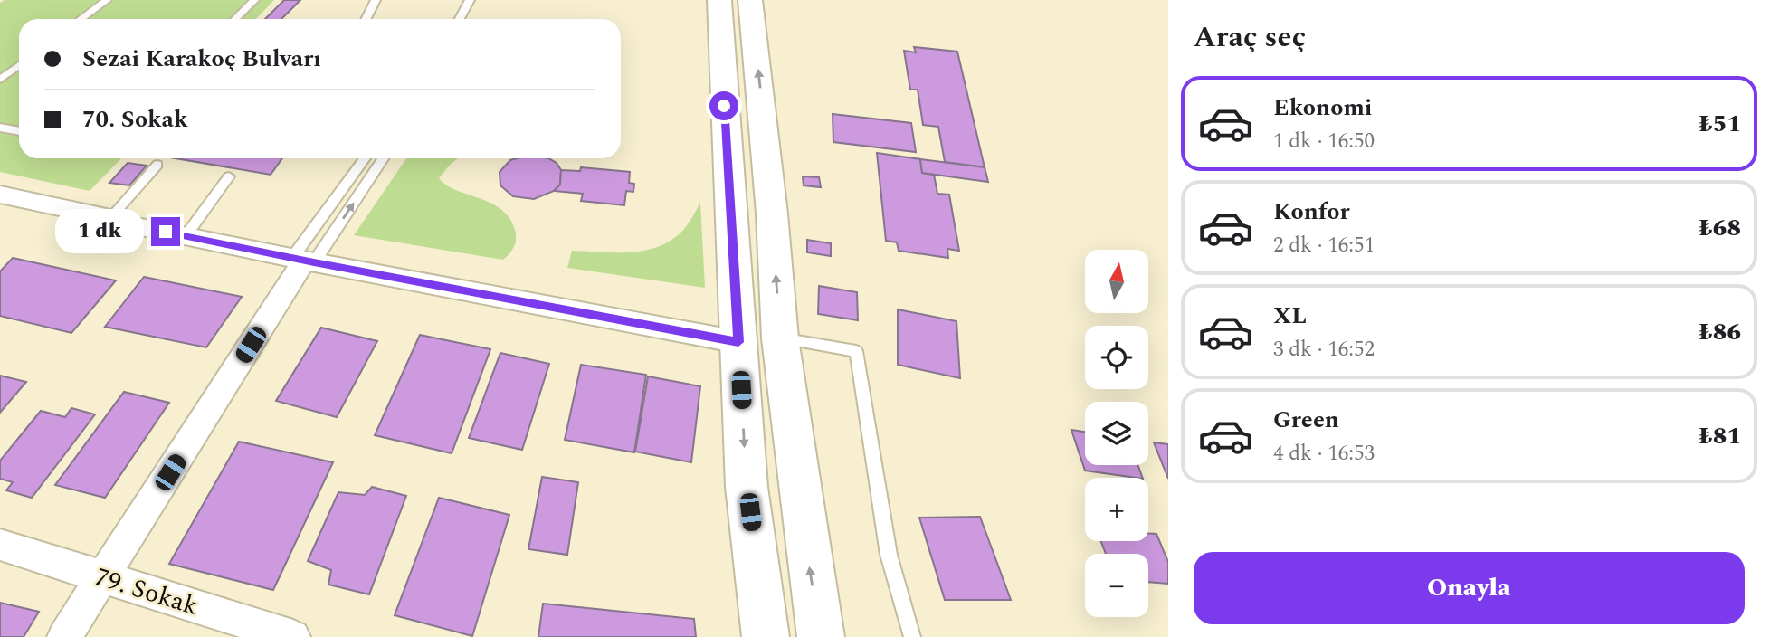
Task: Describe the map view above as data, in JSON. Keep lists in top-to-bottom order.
{
  "streets": {
    "street": ["79. Sokak"]
  },
  "north": "top",
  "page": {
    "heading": "Araç seç",
    "banner": ["Sezai Karakoç Bulvarı", "70. Sokak"],
    "list": [
      {
        "name": "Ekonomi",
        "note": "1 dk · 16:50",
        "value": "₺51"
      },
      {
        "name": "Konfor",
        "note": "2 dk · 16:51",
        "value": "₺68"
      },
      {
        "name": "XL",
        "note": "3 dk · 16:52",
        "value": "₺86"
      },
      {
        "name": "Green",
        "note": "4 dk · 16:53",
        "value": "₺81"
      }
    ],
    "bubble": "1 dk",
    "map_buttons": ["+", "−"],
    "buttons": "Onayla"
  }
}
